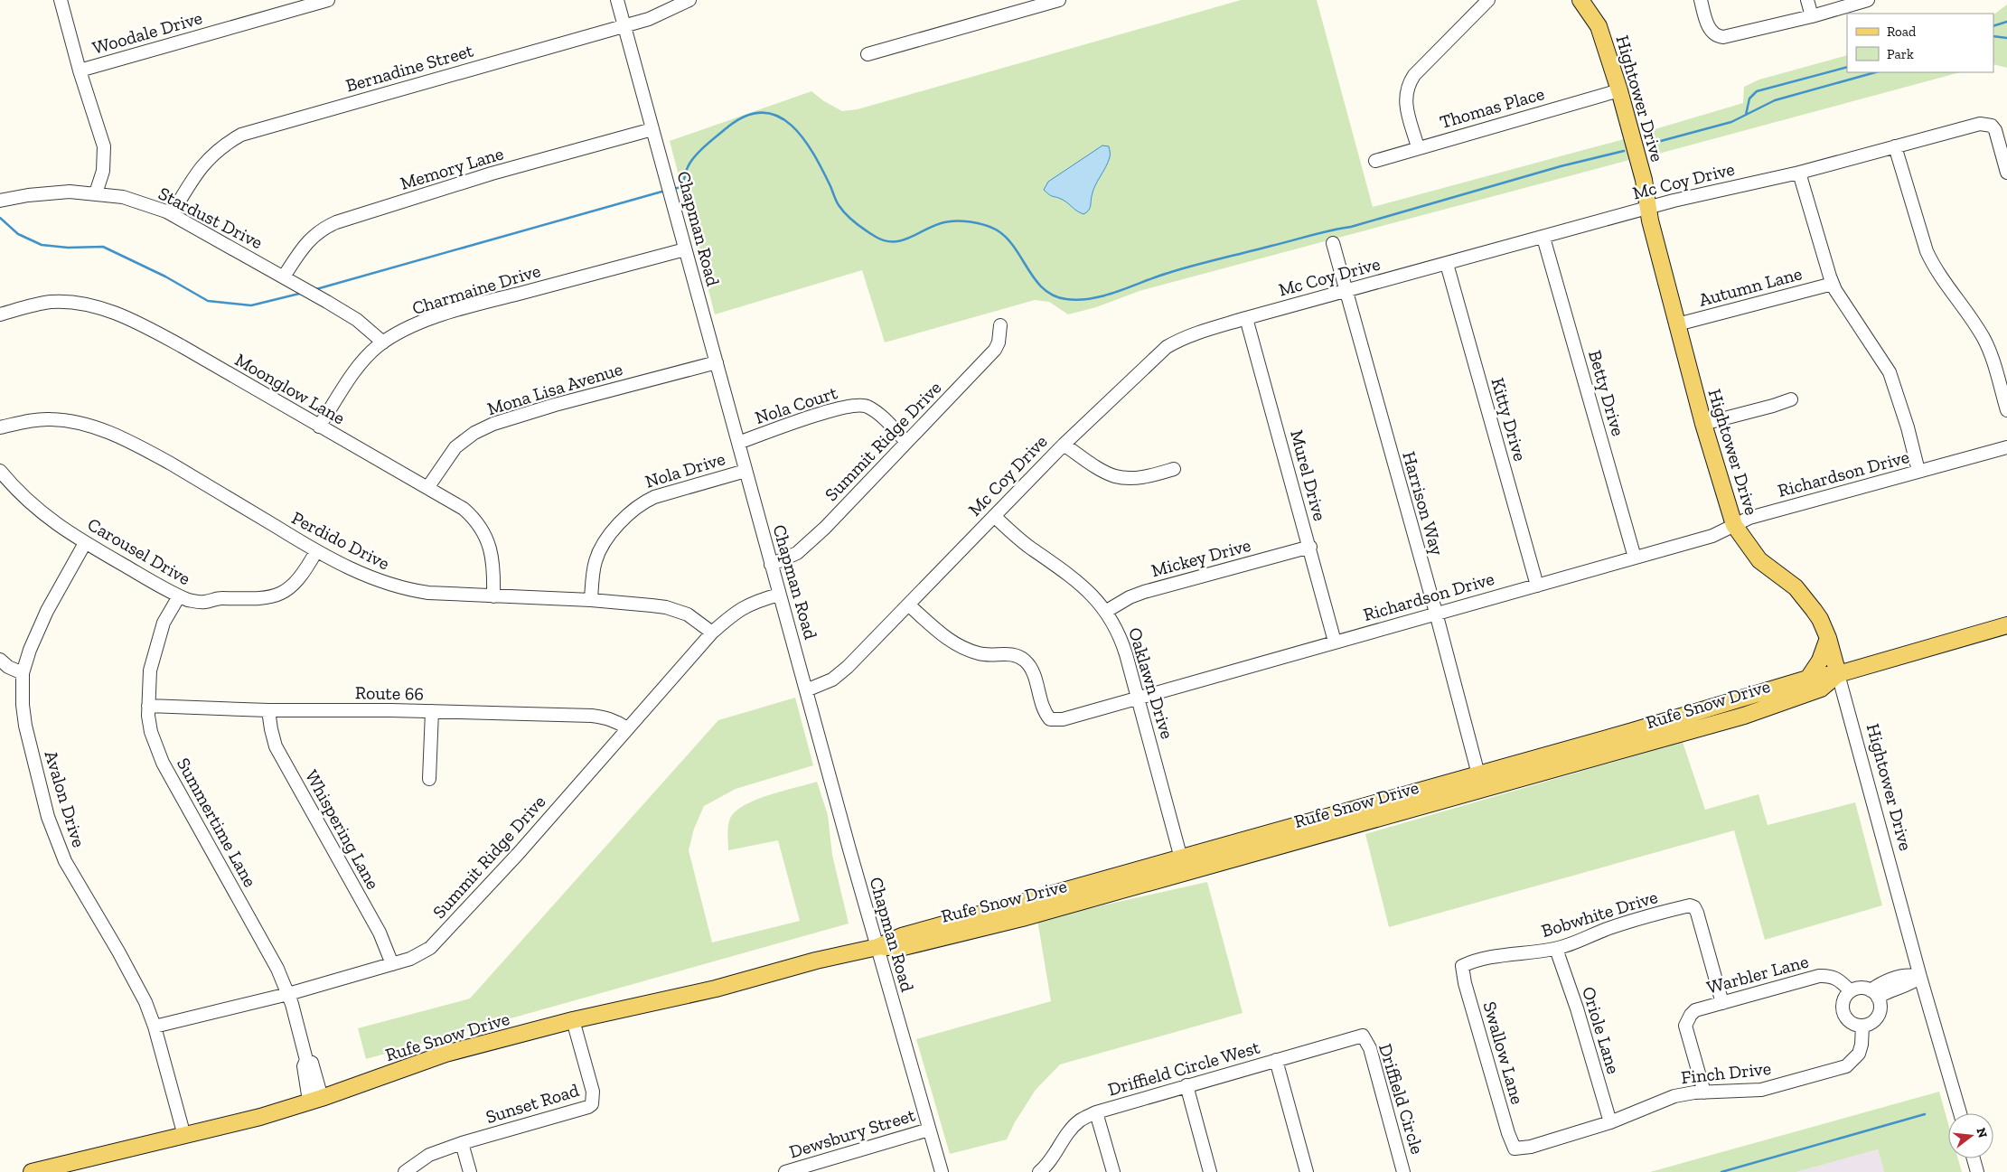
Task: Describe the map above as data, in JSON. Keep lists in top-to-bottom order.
{
  "streets": {
    "main road": ["Hightower Drive", "Rufe Snow Drive"],
    "street": [
      "Woodale Drive",
      "Bernadine Street",
      "Thomas Place",
      "Memory Lane",
      "Mc Coy Drive",
      "Stardust Drive",
      "Chapman Road",
      "Autumn Lane",
      "Charmaine Drive",
      "Moonglow Lane",
      "Mona Lisa Avenue",
      "Betty Drive",
      "Nola Court",
      "Kitty Drive",
      "Summit Ridge Drive",
      "Nola Drive",
      "Richardson Drive",
      "Murel Drive",
      "Harrison Way",
      "Perdido Drive",
      "Carousel Drive",
      "Mickey Drive",
      "Oaklawn Drive",
      "Route 66",
      "Avalon Drive",
      "Summertime Lane",
      "Whispering Lane",
      "Bobwhite Drive",
      "Warbler Lane",
      "Oriole Lane",
      "Swallow Lane",
      "Driffield Circle West",
      "Finch Drive",
      "Driffield Circle",
      "Sunset Road",
      "Dewsbury Street"
    ]
  },
  "crossings": [
    ["Bernadine Street", "Stardust Drive"],
    ["Bernadine Street", "Chapman Road"],
    ["Hightower Drive", "Thomas Place"],
    ["Hightower Drive", "Mc Coy Drive"],
    ["Hightower Drive", "Autumn Lane"],
    ["Hightower Drive", "Richardson Drive"],
    ["Hightower Drive", "Rufe Snow Drive"],
    ["Memory Lane", "Stardust Drive"],
    ["Memory Lane", "Chapman Road"],
    ["Mc Coy Drive", "Chapman Road"],
    ["Mc Coy Drive", "Betty Drive"],
    ["Mc Coy Drive", "Kitty Drive"],
    ["Mc Coy Drive", "Richardson Drive"],
    ["Mc Coy Drive", "Murel Drive"],
    ["Mc Coy Drive", "Harrison Way"],
    ["Mc Coy Drive", "Oaklawn Drive"],
    ["Stardust Drive", "Charmaine Drive"],
    ["Chapman Road", "Charmaine Drive"],
    ["Chapman Road", "Mona Lisa Avenue"],
    ["Chapman Road", "Nola Court"],
    ["Chapman Road", "Summit Ridge Drive"],
    ["Chapman Road", "Nola Drive"],
    ["Chapman Road", "Rufe Snow Drive"],
    ["Chapman Road", "Dewsbury Street"],
    ["Charmaine Drive", "Moonglow Lane"],
    ["Moonglow Lane", "Mona Lisa Avenue"],
    ["Moonglow Lane", "Perdido Drive"],
    ["Betty Drive", "Richardson Drive"],
    ["Nola Court", "Summit Ridge Drive"],
    ["Kitty Drive", "Richardson Drive"],
    ["Summit Ridge Drive", "Perdido Drive"],
    ["Summit Ridge Drive", "Route 66"],
    ["Summit Ridge Drive", "Avalon Drive"],
    ["Summit Ridge Drive", "Summertime Lane"],
    ["Summit Ridge Drive", "Whispering Lane"],
    ["Nola Drive", "Perdido Drive"],
    ["Richardson Drive", "Murel Drive"],
    ["Richardson Drive", "Harrison Way"],
    ["Richardson Drive", "Oaklawn Drive"],
    ["Murel Drive", "Mickey Drive"],
    ["Harrison Way", "Rufe Snow Drive"],
    ["Perdido Drive", "Carousel Drive"],
    ["Carousel Drive", "Avalon Drive"],
    ["Carousel Drive", "Summertime Lane"],
    ["Mickey Drive", "Oaklawn Drive"],
    ["Oaklawn Drive", "Rufe Snow Drive"],
    ["Route 66", "Summertime Lane"],
    ["Route 66", "Whispering Lane"],
    ["Rufe Snow Drive", "Avalon Drive"],
    ["Rufe Snow Drive", "Summertime Lane"],
    ["Rufe Snow Drive", "Sunset Road"],
    ["Bobwhite Drive", "Warbler Lane"],
    ["Bobwhite Drive", "Oriole Lane"],
    ["Bobwhite Drive", "Swallow Lane"],
    ["Warbler Lane", "Finch Drive"],
    ["Oriole Lane", "Finch Drive"],
    ["Swallow Lane", "Finch Drive"],
    ["Driffield Circle West", "Driffield Circle"]
  ],
  "legend": ["Road", "Park"],
  "north": "right"
}
